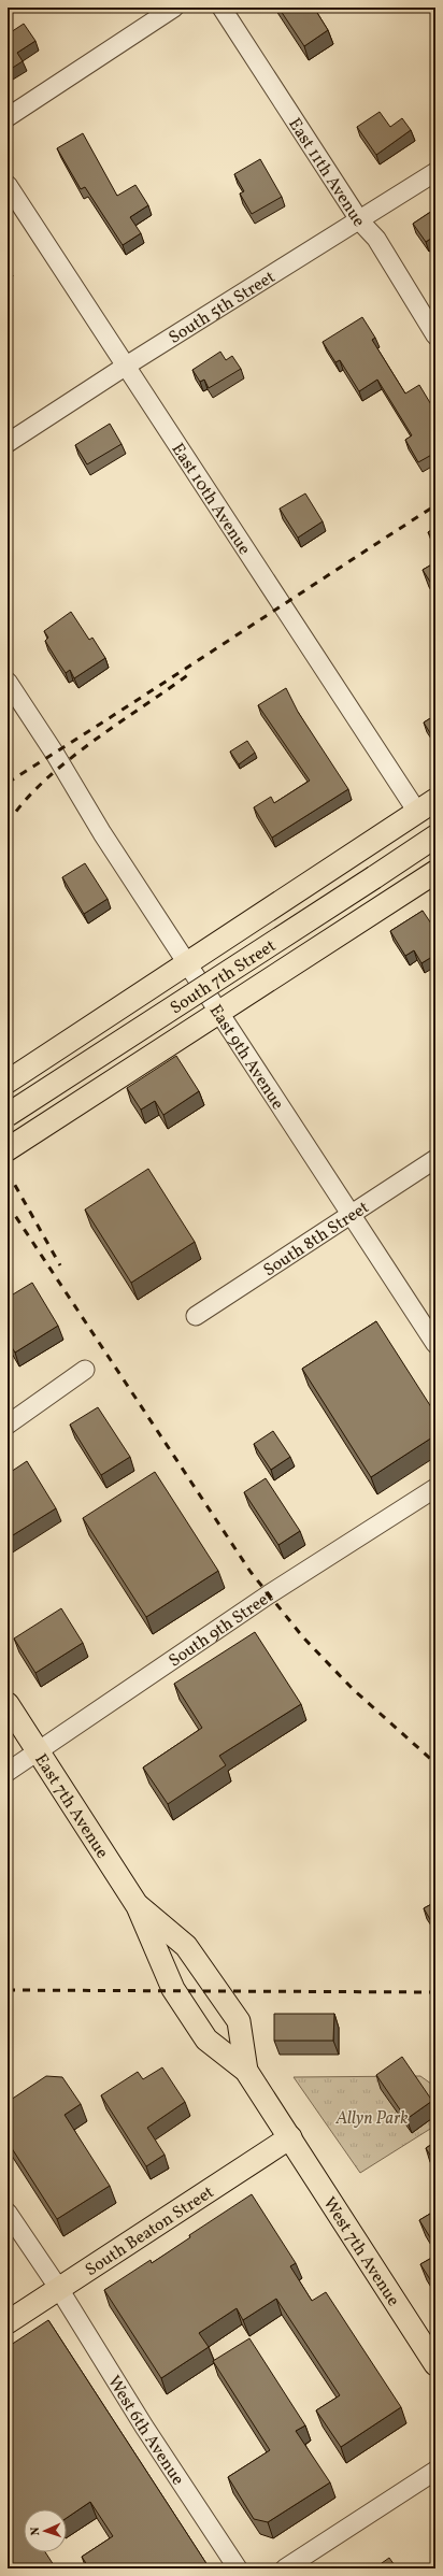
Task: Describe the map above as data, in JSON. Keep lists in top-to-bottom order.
{
  "streets": {
    "main road": [
      "South 7th Street",
      "East 7th Avenue",
      "South Beaton Street",
      "West 7th Avenue"
    ],
    "street": [
      "East 11th Avenue",
      "South 5th Street",
      "East 10th Avenue",
      "East 9th Avenue",
      "South 8th Street",
      "South 9th Street",
      "West 6th Avenue"
    ]
  },
  "crossings": [
    ["East 11th Avenue", "South 5th Street"],
    ["South 5th Street", "East 10th Avenue"],
    ["East 9th Avenue", "South 8th Street"],
    ["South 9th Street", "East 7th Avenue"],
    ["East 7th Avenue", "South Beaton Street"],
    ["East 7th Avenue", "West 7th Avenue"],
    ["South Beaton Street", "West 7th Avenue"],
    ["South Beaton Street", "West 6th Avenue"]
  ],
  "parks": ["Allyn Park"],
  "north": "left"
}
